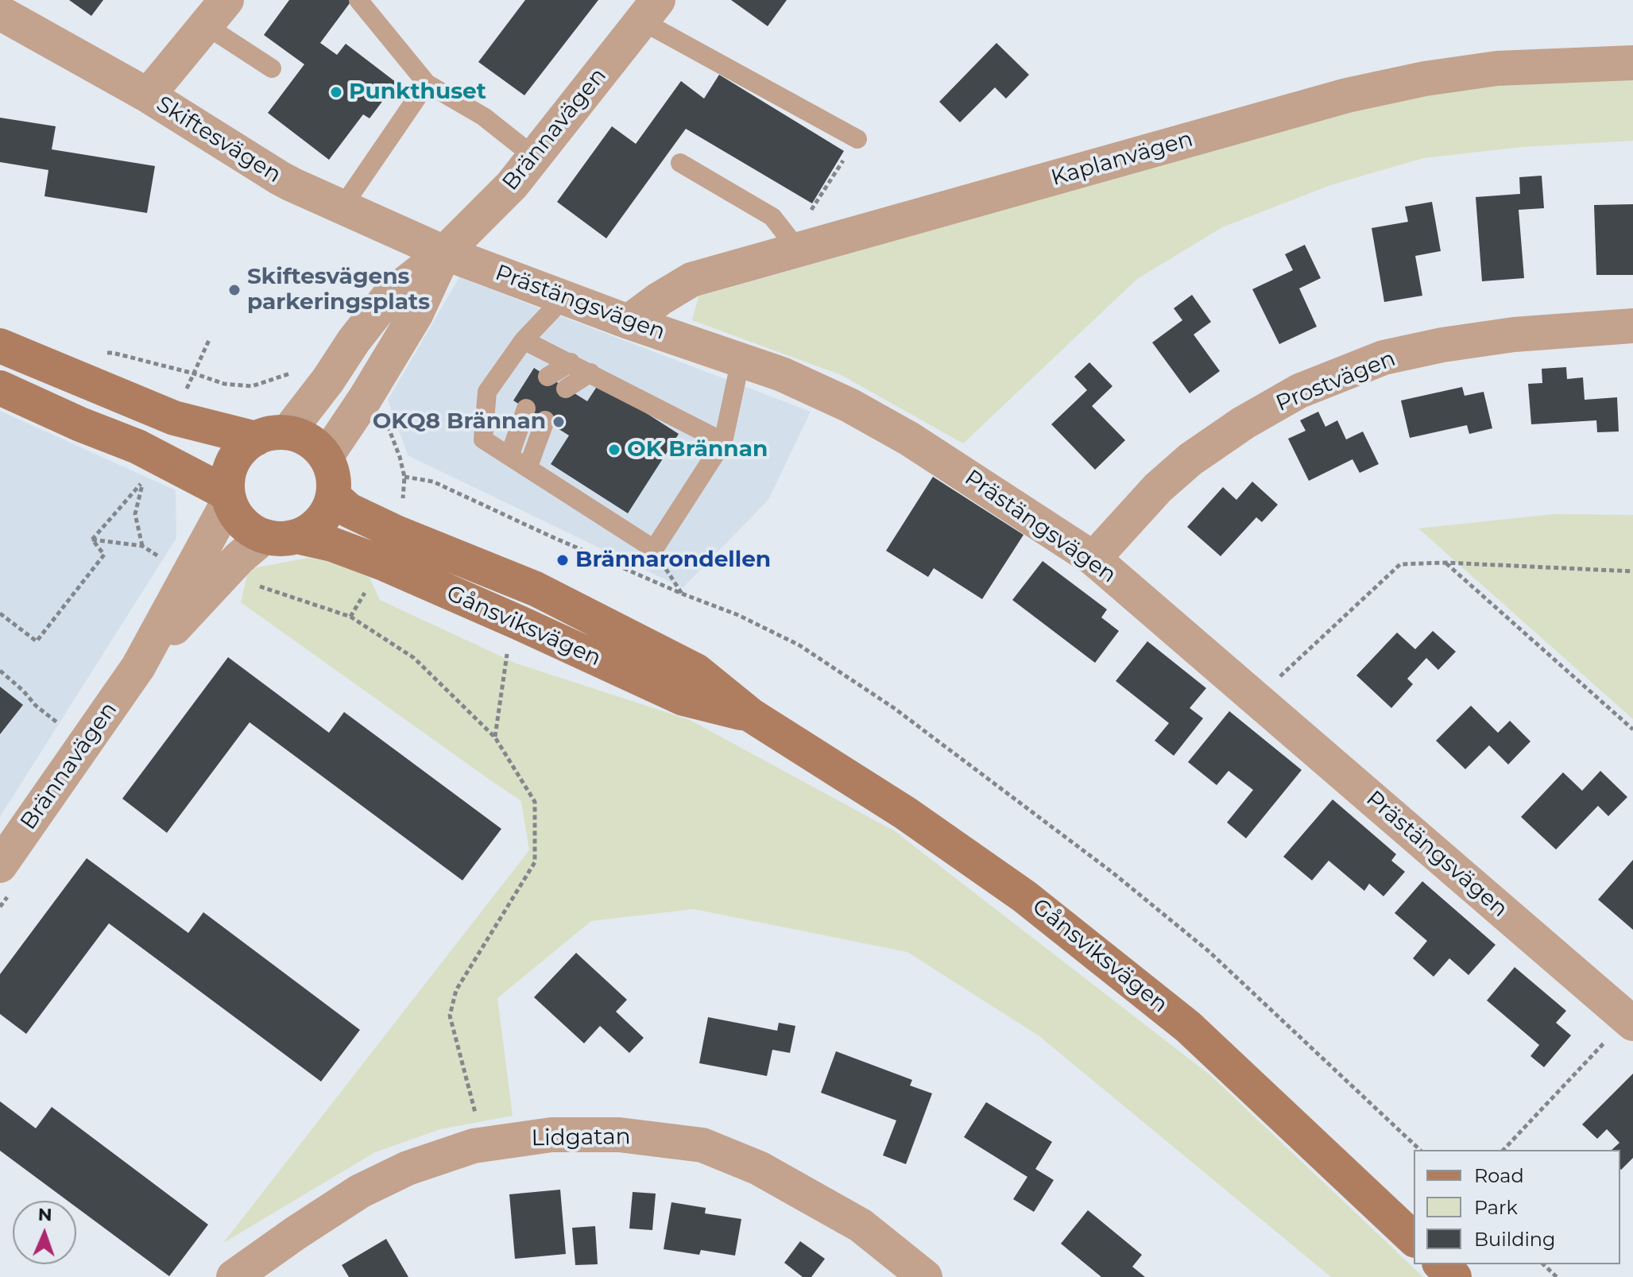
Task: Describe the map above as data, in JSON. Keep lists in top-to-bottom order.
{
  "streets": {
    "main road": ["Gånsviksvägen"],
    "street": [
      "Brännavägen",
      "Skiftesvägen",
      "Kaplanvägen",
      "Prästängsvägen",
      "Prostvägen",
      "Lidgatan"
    ]
  },
  "crossings": [
    ["Brännavägen", "Skiftesvägen"],
    ["Brännavägen", "Prästängsvägen"],
    ["Brännavägen", "Gånsviksvägen"],
    ["Skiftesvägen", "Prästängsvägen"],
    ["Kaplanvägen", "Prästängsvägen"],
    ["Prästängsvägen", "Prostvägen"]
  ],
  "places": [
    "Punkthuset",
    "Skiftesvägens parkeringsplats",
    "OKQ8 Brännan",
    "OK Brännan",
    "Brännarondellen"
  ],
  "legend": ["Road", "Park", "Building"],
  "north": "top"
}
